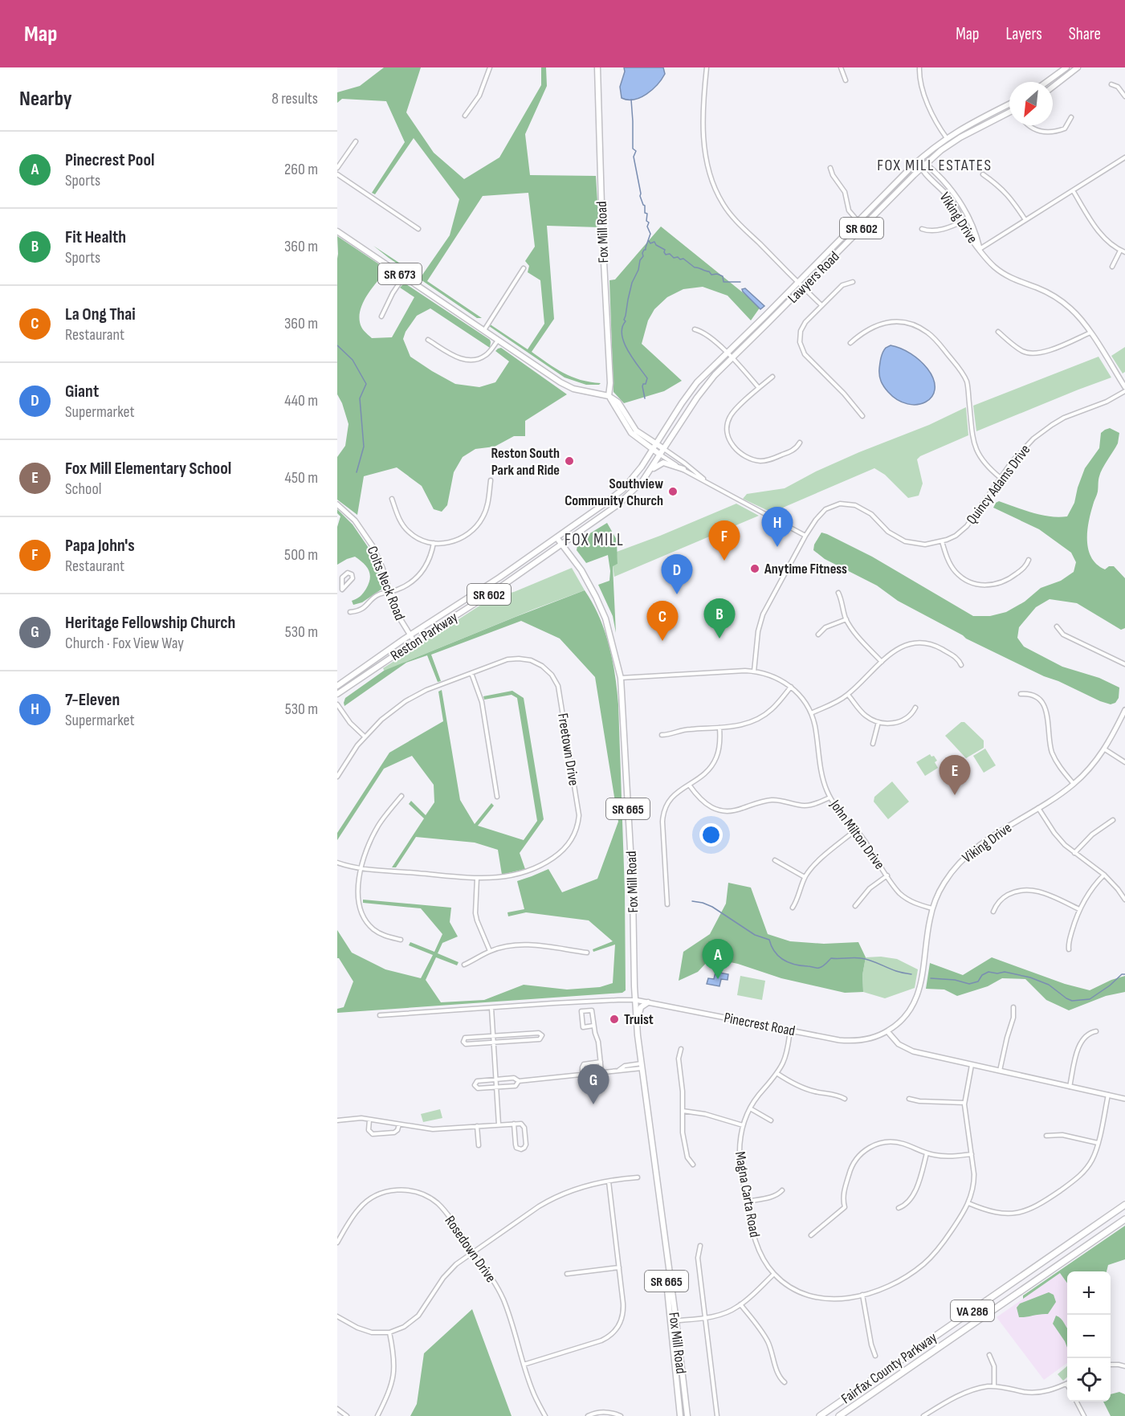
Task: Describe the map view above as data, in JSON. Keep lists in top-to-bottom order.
{
  "streets": {
    "highway": ["VA 286", "Fairfax County Parkway"],
    "main road": [
      "SR 602",
      "Fox Mill Road",
      "SR 673",
      "Lawyers Road",
      "Reston Parkway",
      "SR 665"
    ],
    "street": [
      "Viking Drive",
      "Quincy Adams Drive",
      "Colts Neck Road",
      "Freetown Drive",
      "John Milton Drive",
      "Pinecrest Road",
      "Magna Carta Road",
      "Rosedown Drive"
    ]
  },
  "crossings": [
    ["Viking Drive", "Lawyers Road"],
    ["Viking Drive", "John Milton Drive"],
    ["Viking Drive", "Pinecrest Road"],
    ["Fox Mill Road", "SR 673"],
    ["Fox Mill Road", "Reston Parkway"],
    ["Fox Mill Road", "John Milton Drive"],
    ["Fox Mill Road", "Pinecrest Road"],
    ["Lawyers Road", "Reston Parkway"],
    ["Quincy Adams Drive", "John Milton Drive"],
    ["Colts Neck Road", "Reston Parkway"],
    ["Pinecrest Road", "Magna Carta Road"]
  ],
  "districts": ["FOX MILL ESTATES", "FOX MILL"],
  "places": [
    "Reston South Park and Ride",
    "Southview Community Church",
    "Anytime Fitness",
    "Truist"
  ],
  "north": "bottom left",
  "page": {
    "header": "Map",
    "nav": ["Map", "Layers", "Share"],
    "heading": ["Nearby", "8 results"],
    "list": [
      {
        "mark": "A",
        "name": "Pinecrest Pool",
        "note": "Sports",
        "value": "260 m"
      },
      {
        "mark": "B",
        "name": "Fit Health",
        "note": "Sports",
        "value": "360 m"
      },
      {
        "mark": "C",
        "name": "La Ong Thai",
        "note": "Restaurant",
        "value": "360 m"
      },
      {
        "mark": "D",
        "name": "Giant",
        "note": "Supermarket",
        "value": "440 m"
      },
      {
        "mark": "E",
        "name": "Fox Mill Elementary School",
        "note": "School",
        "value": "450 m"
      },
      {
        "mark": "F",
        "name": "Papa John's",
        "note": "Restaurant",
        "value": "500 m"
      },
      {
        "mark": "G",
        "name": "Heritage Fellowship Church",
        "note": "Church · Fox View Way",
        "value": "530 m"
      },
      {
        "mark": "H",
        "name": "7-Eleven",
        "note": "Supermarket",
        "value": "530 m"
      }
    ],
    "pins": [
      "H",
      "F",
      "D",
      "B",
      "C",
      "E",
      "A",
      "G"
    ],
    "map_buttons": ["+", "−"]
  }
}
